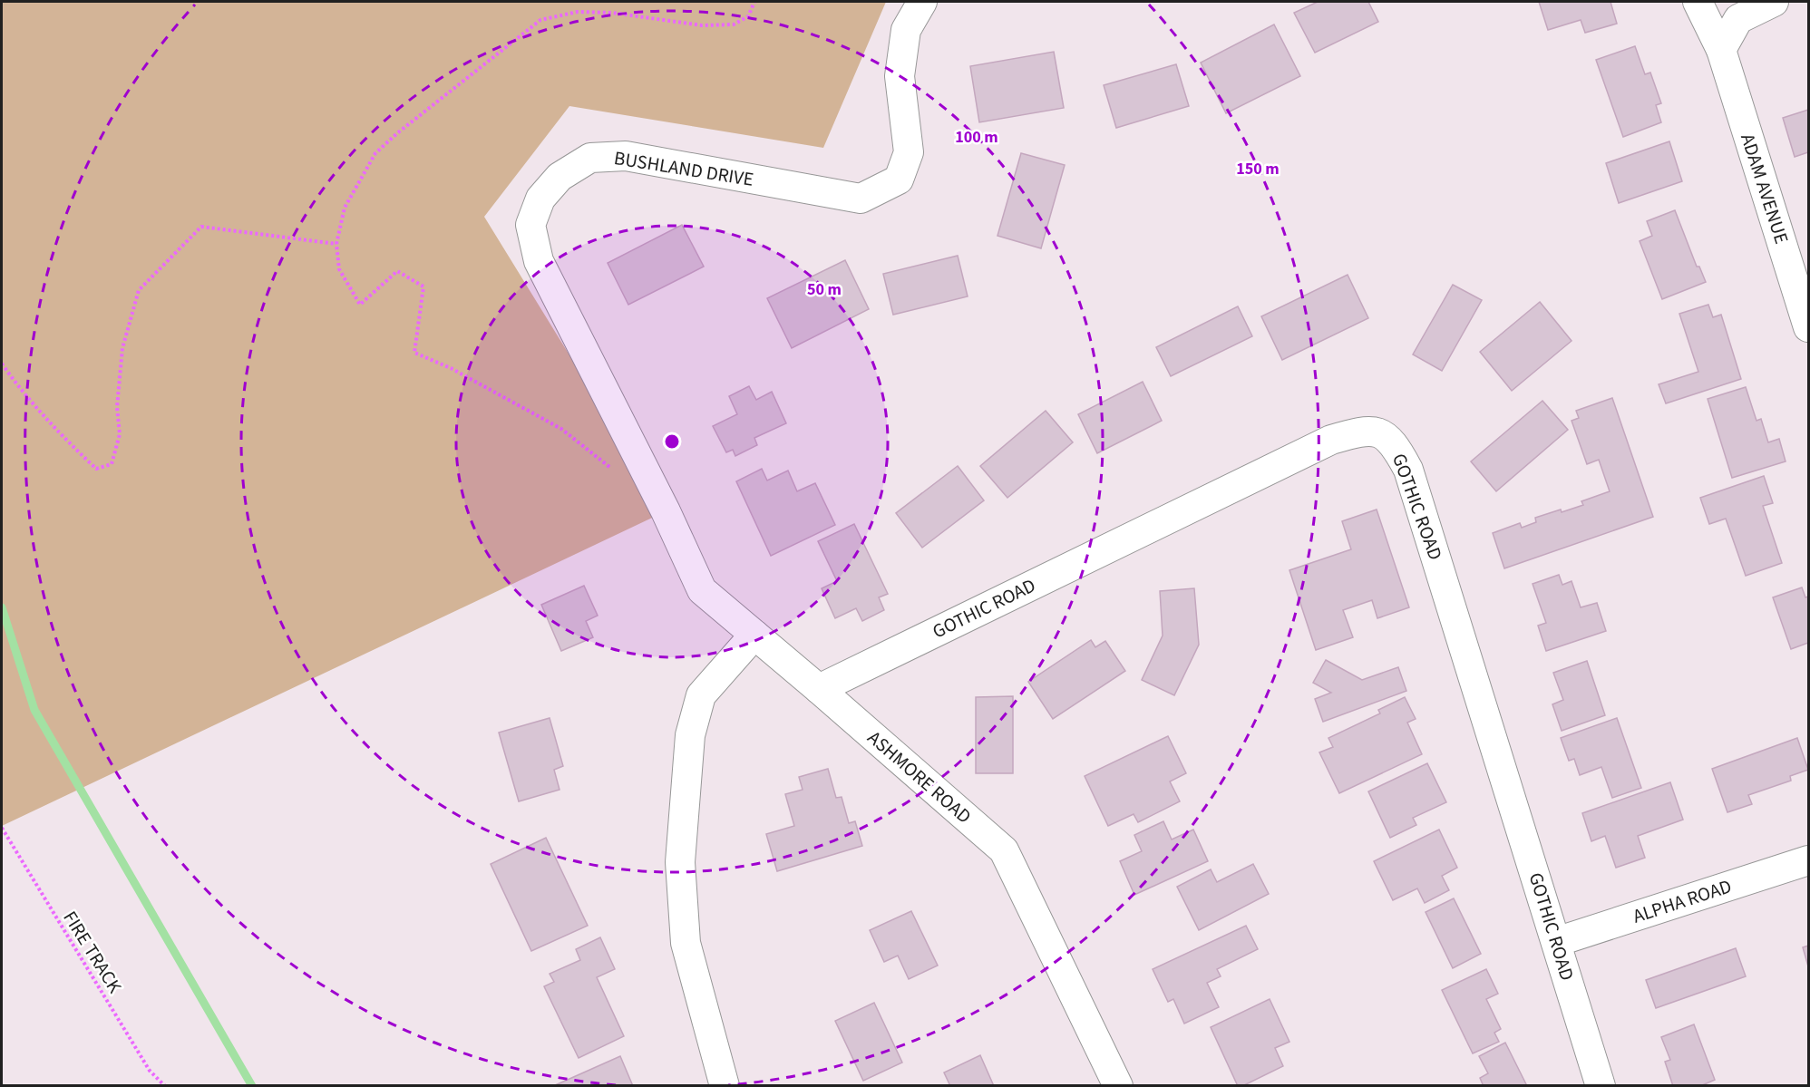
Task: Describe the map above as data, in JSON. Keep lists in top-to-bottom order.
{
  "streets": {
    "street": [
      "BUSHLAND DRIVE",
      "ADAM AVENUE",
      "GOTHIC ROAD",
      "ASHMORE ROAD",
      "ALPHA ROAD"
    ],
    "path": ["FIRE TRACK"]
  },
  "crossings": [
    ["BUSHLAND DRIVE", "ASHMORE ROAD"],
    ["GOTHIC ROAD", "ASHMORE ROAD"],
    ["GOTHIC ROAD", "ALPHA ROAD"]
  ],
  "rings": ["100 m", "150 m", "50 m"]
}
